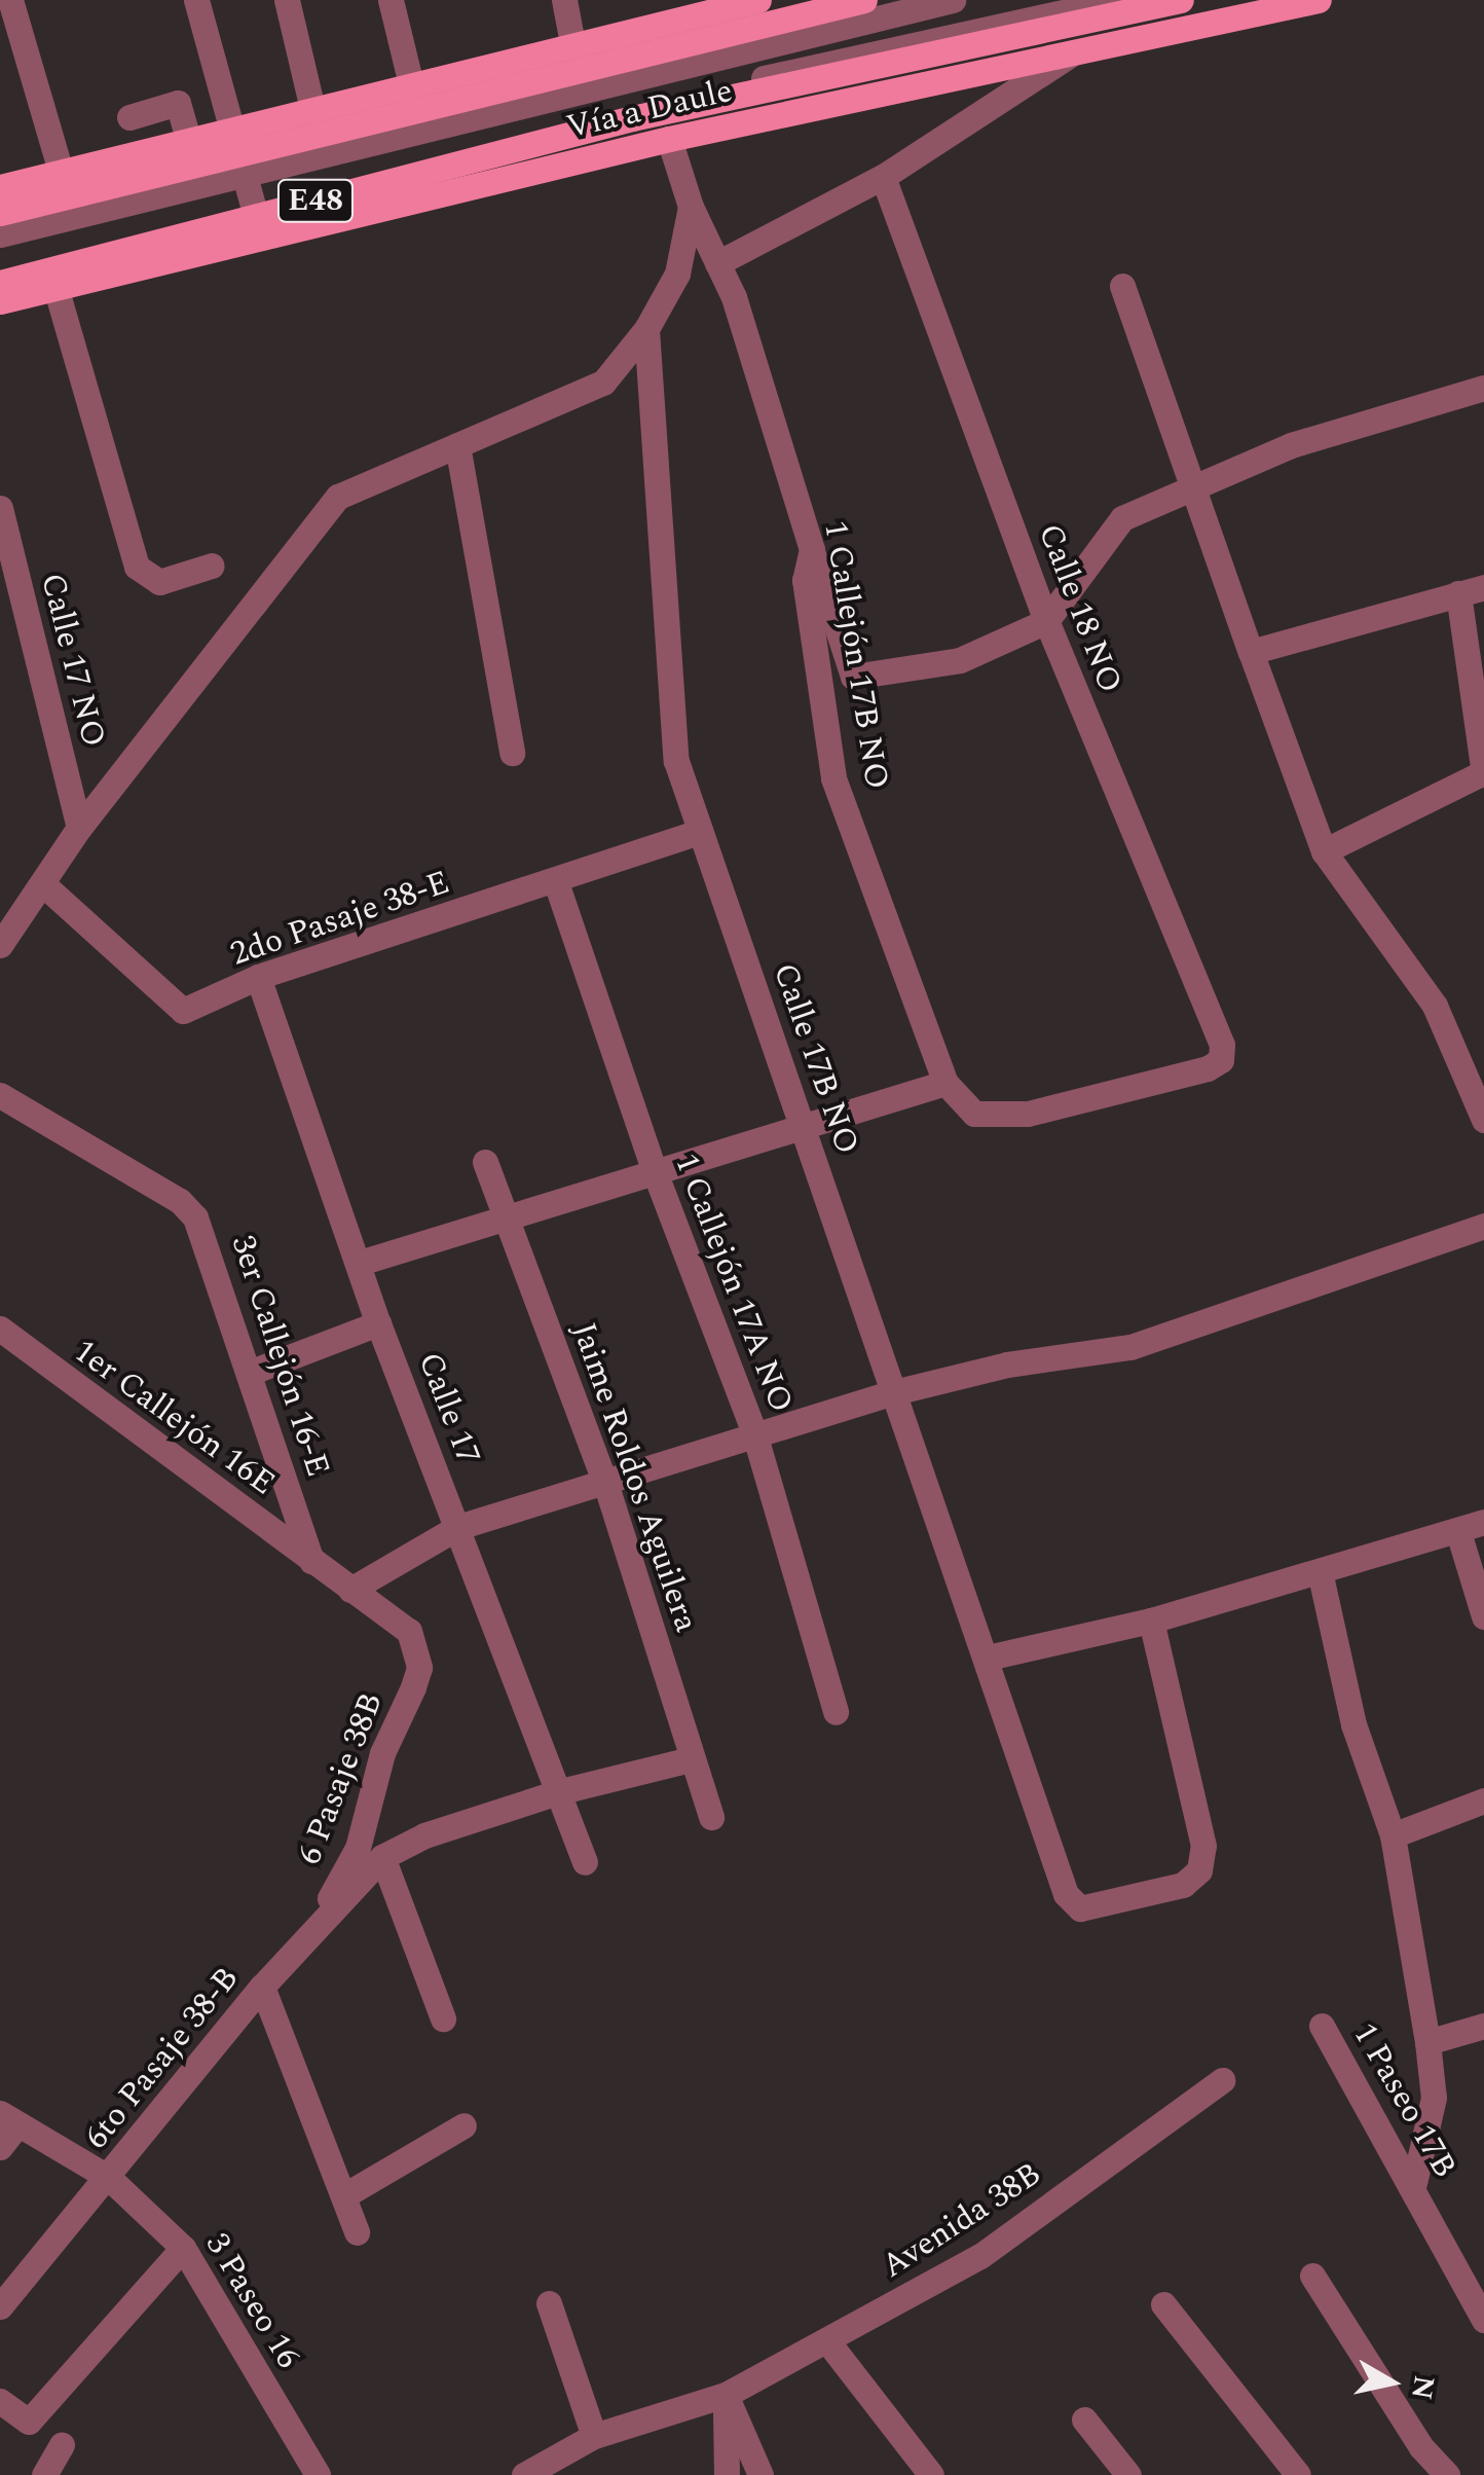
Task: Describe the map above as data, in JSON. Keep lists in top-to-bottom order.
{
  "streets": {
    "main road": ["Vía a Daule", "E48"],
    "street": [
      "Calle 18 NO",
      "1 Callejón 17B NO",
      "Calle 17 NO",
      "2do Pasaje 38-E",
      "Calle 17B NO",
      "1 Callejón 17A NO",
      "3er Callejón 16-E",
      "Calle 17",
      "1er Callejón 16E",
      "Jaime Roldos Aguilera",
      "6 Pasaje 38B",
      "6to Pasaje 38-B",
      "1 Paseo 17B",
      "Avenida 38B",
      "3 Paseo 16"
    ]
  },
  "crossings": [
    ["Vía a Daule", "1 Callejón 17B NO"],
    ["Calle 18 NO", "1 Callejón 17B NO"],
    ["2do Pasaje 38-E", "Calle 17B NO"],
    ["2do Pasaje 38-E", "1 Callejón 17A NO"],
    ["2do Pasaje 38-E", "Calle 17"],
    ["3er Callejón 16-E", "1er Callejón 16E"],
    ["1er Callejón 16E", "6 Pasaje 38B"],
    ["6 Pasaje 38B", "6to Pasaje 38-B"],
    ["6to Pasaje 38-B", "3 Paseo 16"]
  ],
  "north": "right"
}
